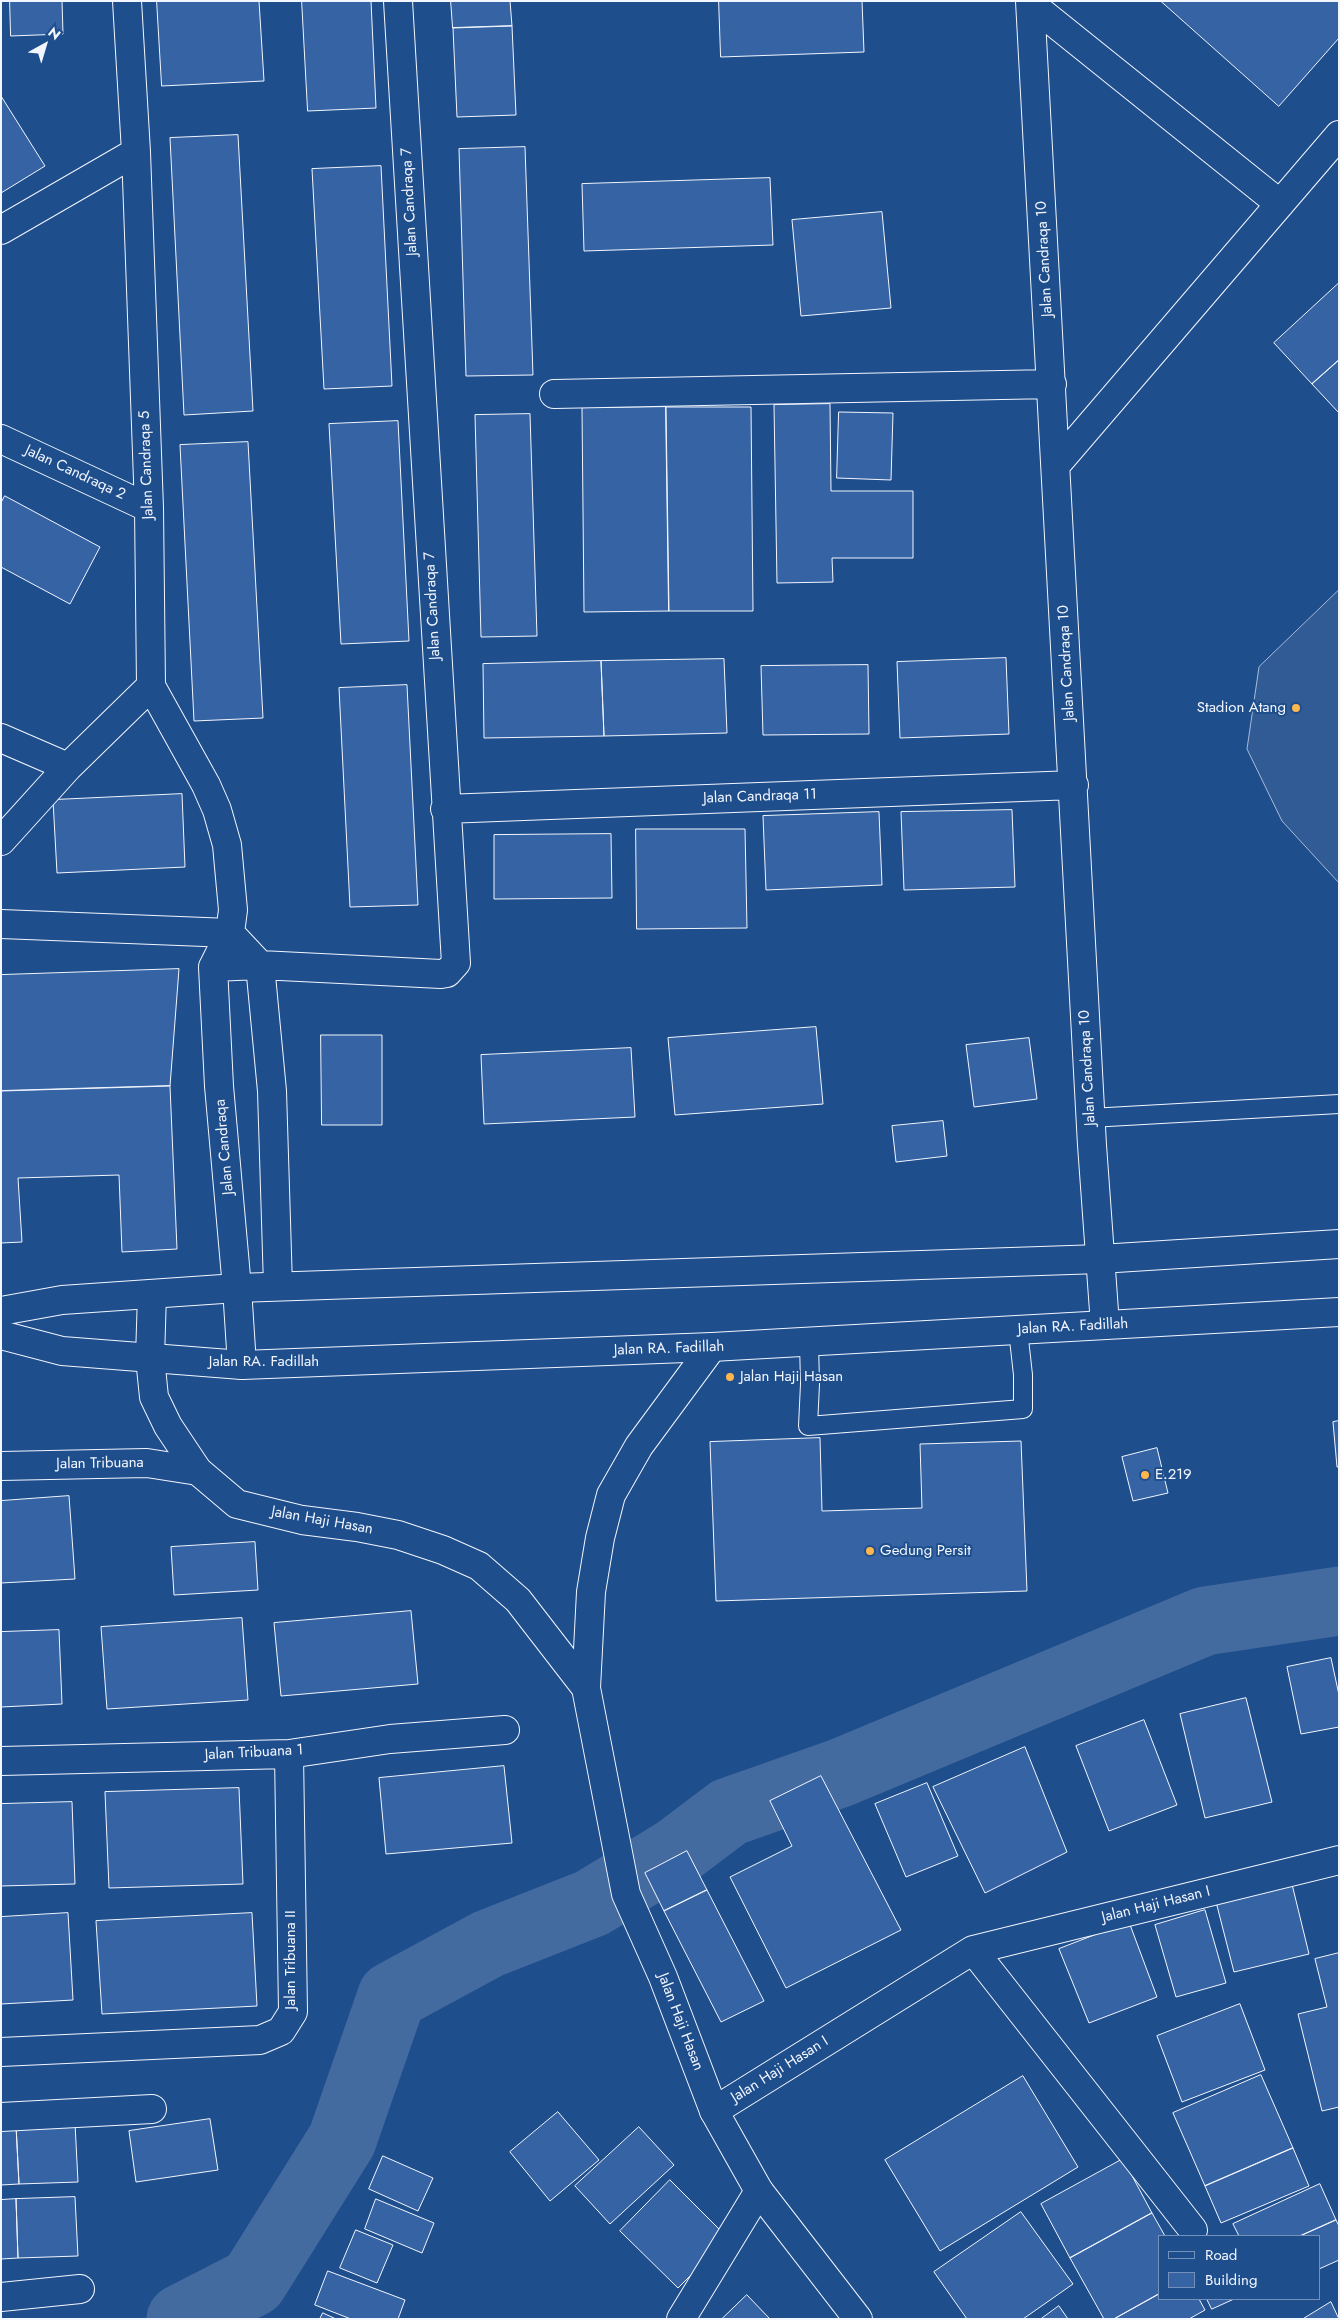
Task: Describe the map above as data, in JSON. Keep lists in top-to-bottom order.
{
  "streets": {
    "street": [
      "Jalan Candraqa 7",
      "Jalan Candraqa 10",
      "Jalan Candraqa 5",
      "Jalan Candraqa 2",
      "Jalan Candraqa 11",
      "Jalan Candraqa",
      "Jalan RA. Fadillah",
      "Jalan Tribuana",
      "Jalan Haji Hasan",
      "Jalan Tribuana 1",
      "Jalan Haji Hasan I",
      "Jalan Tribuana II"
    ]
  },
  "crossings": [
    ["Jalan Candraqa 7", "Jalan Candraqa 11"],
    ["Jalan Candraqa 7", "Jalan Candraqa"],
    ["Jalan Candraqa 10", "Jalan Candraqa 11"],
    ["Jalan Candraqa 10", "Jalan RA. Fadillah"],
    ["Jalan Candraqa 5", "Jalan Candraqa 2"],
    ["Jalan Candraqa 5", "Jalan Candraqa"],
    ["Jalan Candraqa", "Jalan RA. Fadillah"],
    ["Jalan RA. Fadillah", "Jalan Haji Hasan"],
    ["Jalan Tribuana", "Jalan Haji Hasan"],
    ["Jalan Haji Hasan", "Jalan Haji Hasan I"],
    ["Jalan Tribuana 1", "Jalan Tribuana II"]
  ],
  "places": [
    "Stadion Atang",
    "Jalan Haji Hasan",
    "E.219",
    "Gedung Persit"
  ],
  "legend": ["Road", "Building"],
  "north": "top right"
}
